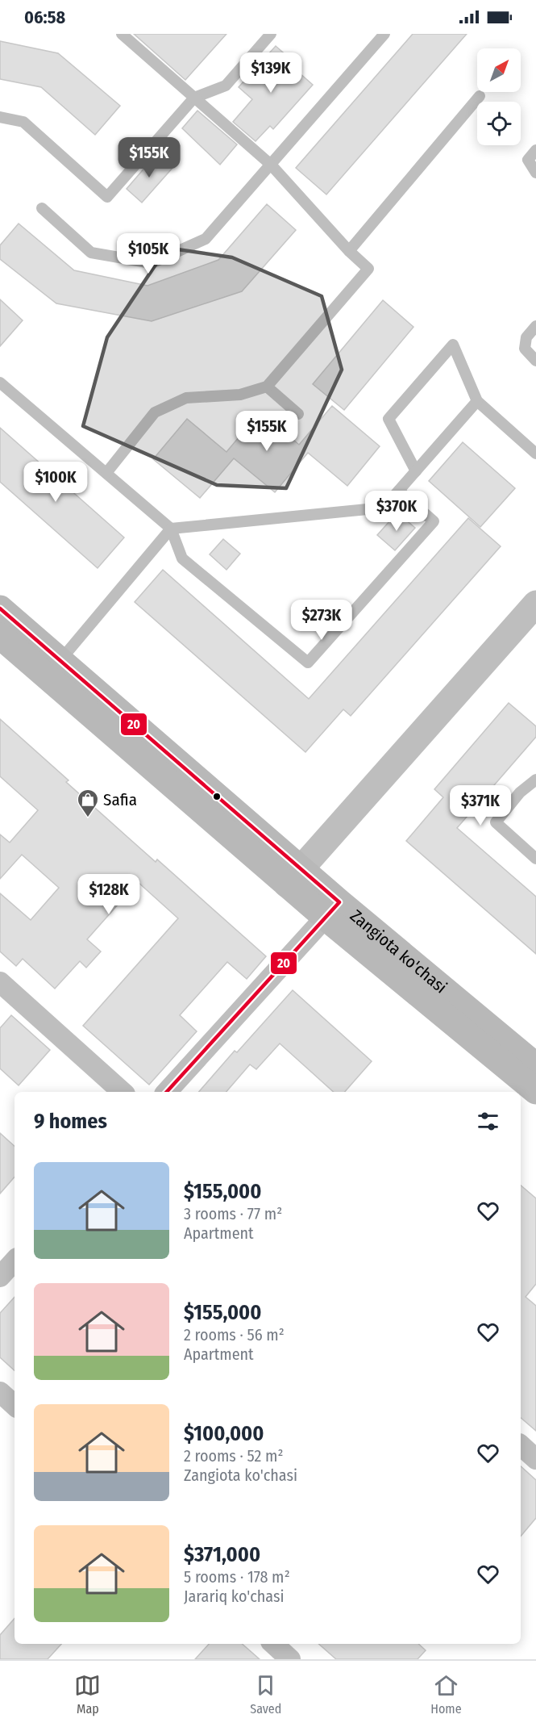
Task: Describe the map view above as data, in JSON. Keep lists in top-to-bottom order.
{
  "streets": {
    "main road": ["Zangiota ko'chasi"]
  },
  "places": {
    "shop": ["Safia"]
  },
  "lines": ["transit line 20"],
  "north": "top right",
  "page": {
    "status": "06:58",
    "price": [
      "$139K",
      "$155K",
      "$105K",
      "$155K",
      "$100K",
      "$370K",
      "$273K",
      "$371K",
      "$128K"
    ],
    "heading": "9 homes",
    "list": [
      {
        "name": "$155,000",
        "note": "3 rooms · 77 m² · Apartment"
      },
      {
        "name": "$155,000",
        "note": "2 rooms · 56 m² · Apartment"
      },
      {
        "name": "$100,000",
        "note": "2 rooms · 52 m² · Zangiota ko'chasi"
      },
      {
        "name": "$371,000",
        "note": "5 rooms · 178 m² · Jarariq ko'chasi"
      }
    ],
    "tabs": ["Map", "Saved", "Home"]
  }
}
